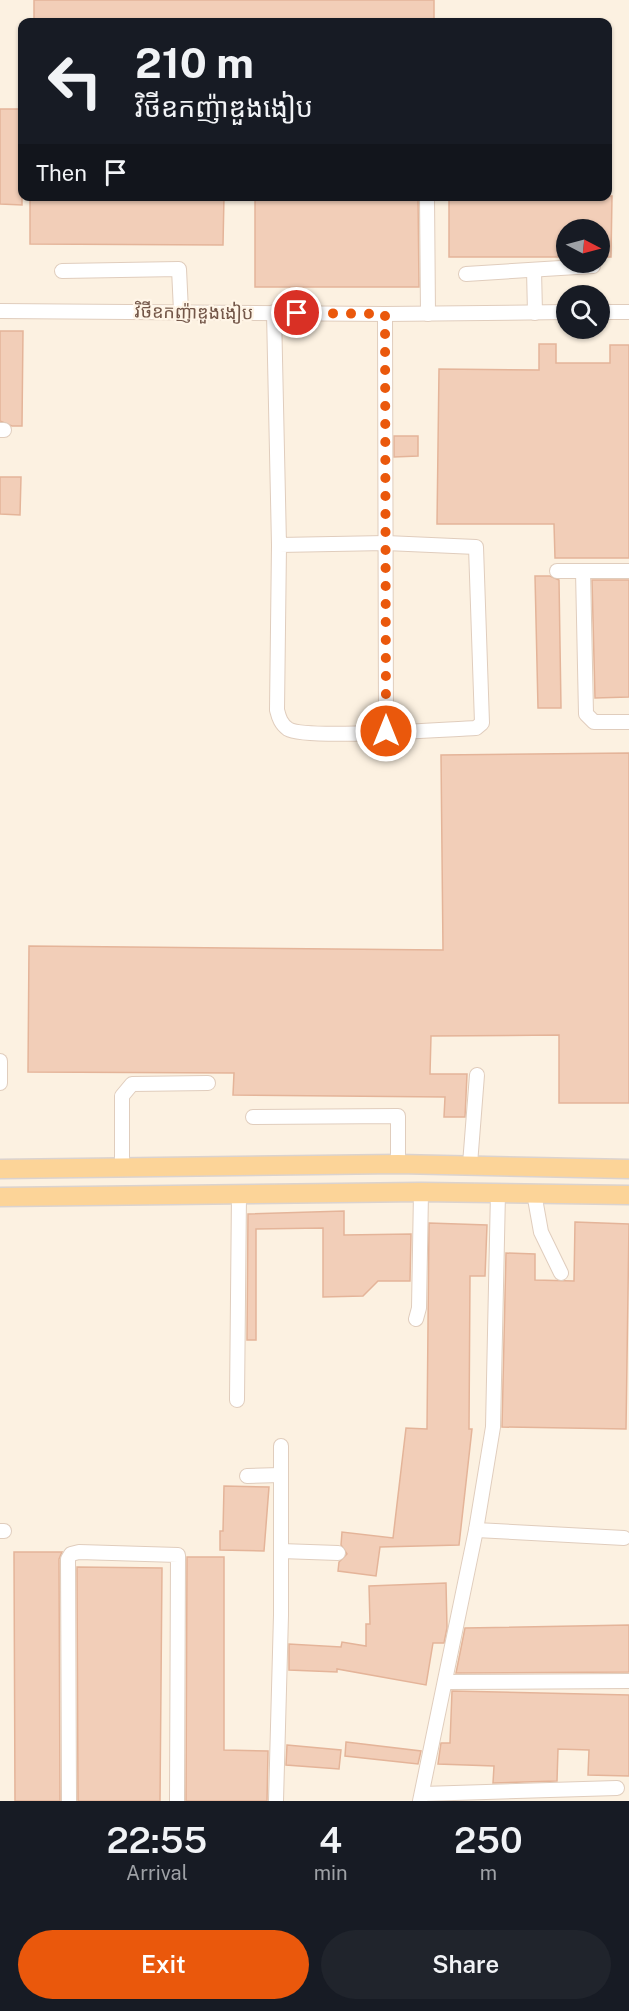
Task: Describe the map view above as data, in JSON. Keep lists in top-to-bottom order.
{
  "streets": {
    "street": ["វិថីឧកញ៉ាឌួងងៀប"]
  },
  "north": "right",
  "page": {
    "turn": ["210 m", "វិថីឧកញ៉ាឌួងងៀប"],
    "then": "Then",
    "eta": [
      "22:55",
      "Arrival",
      "4",
      "min",
      "250",
      "m"
    ],
    "buttons": ["Exit", "Share"]
  }
}
